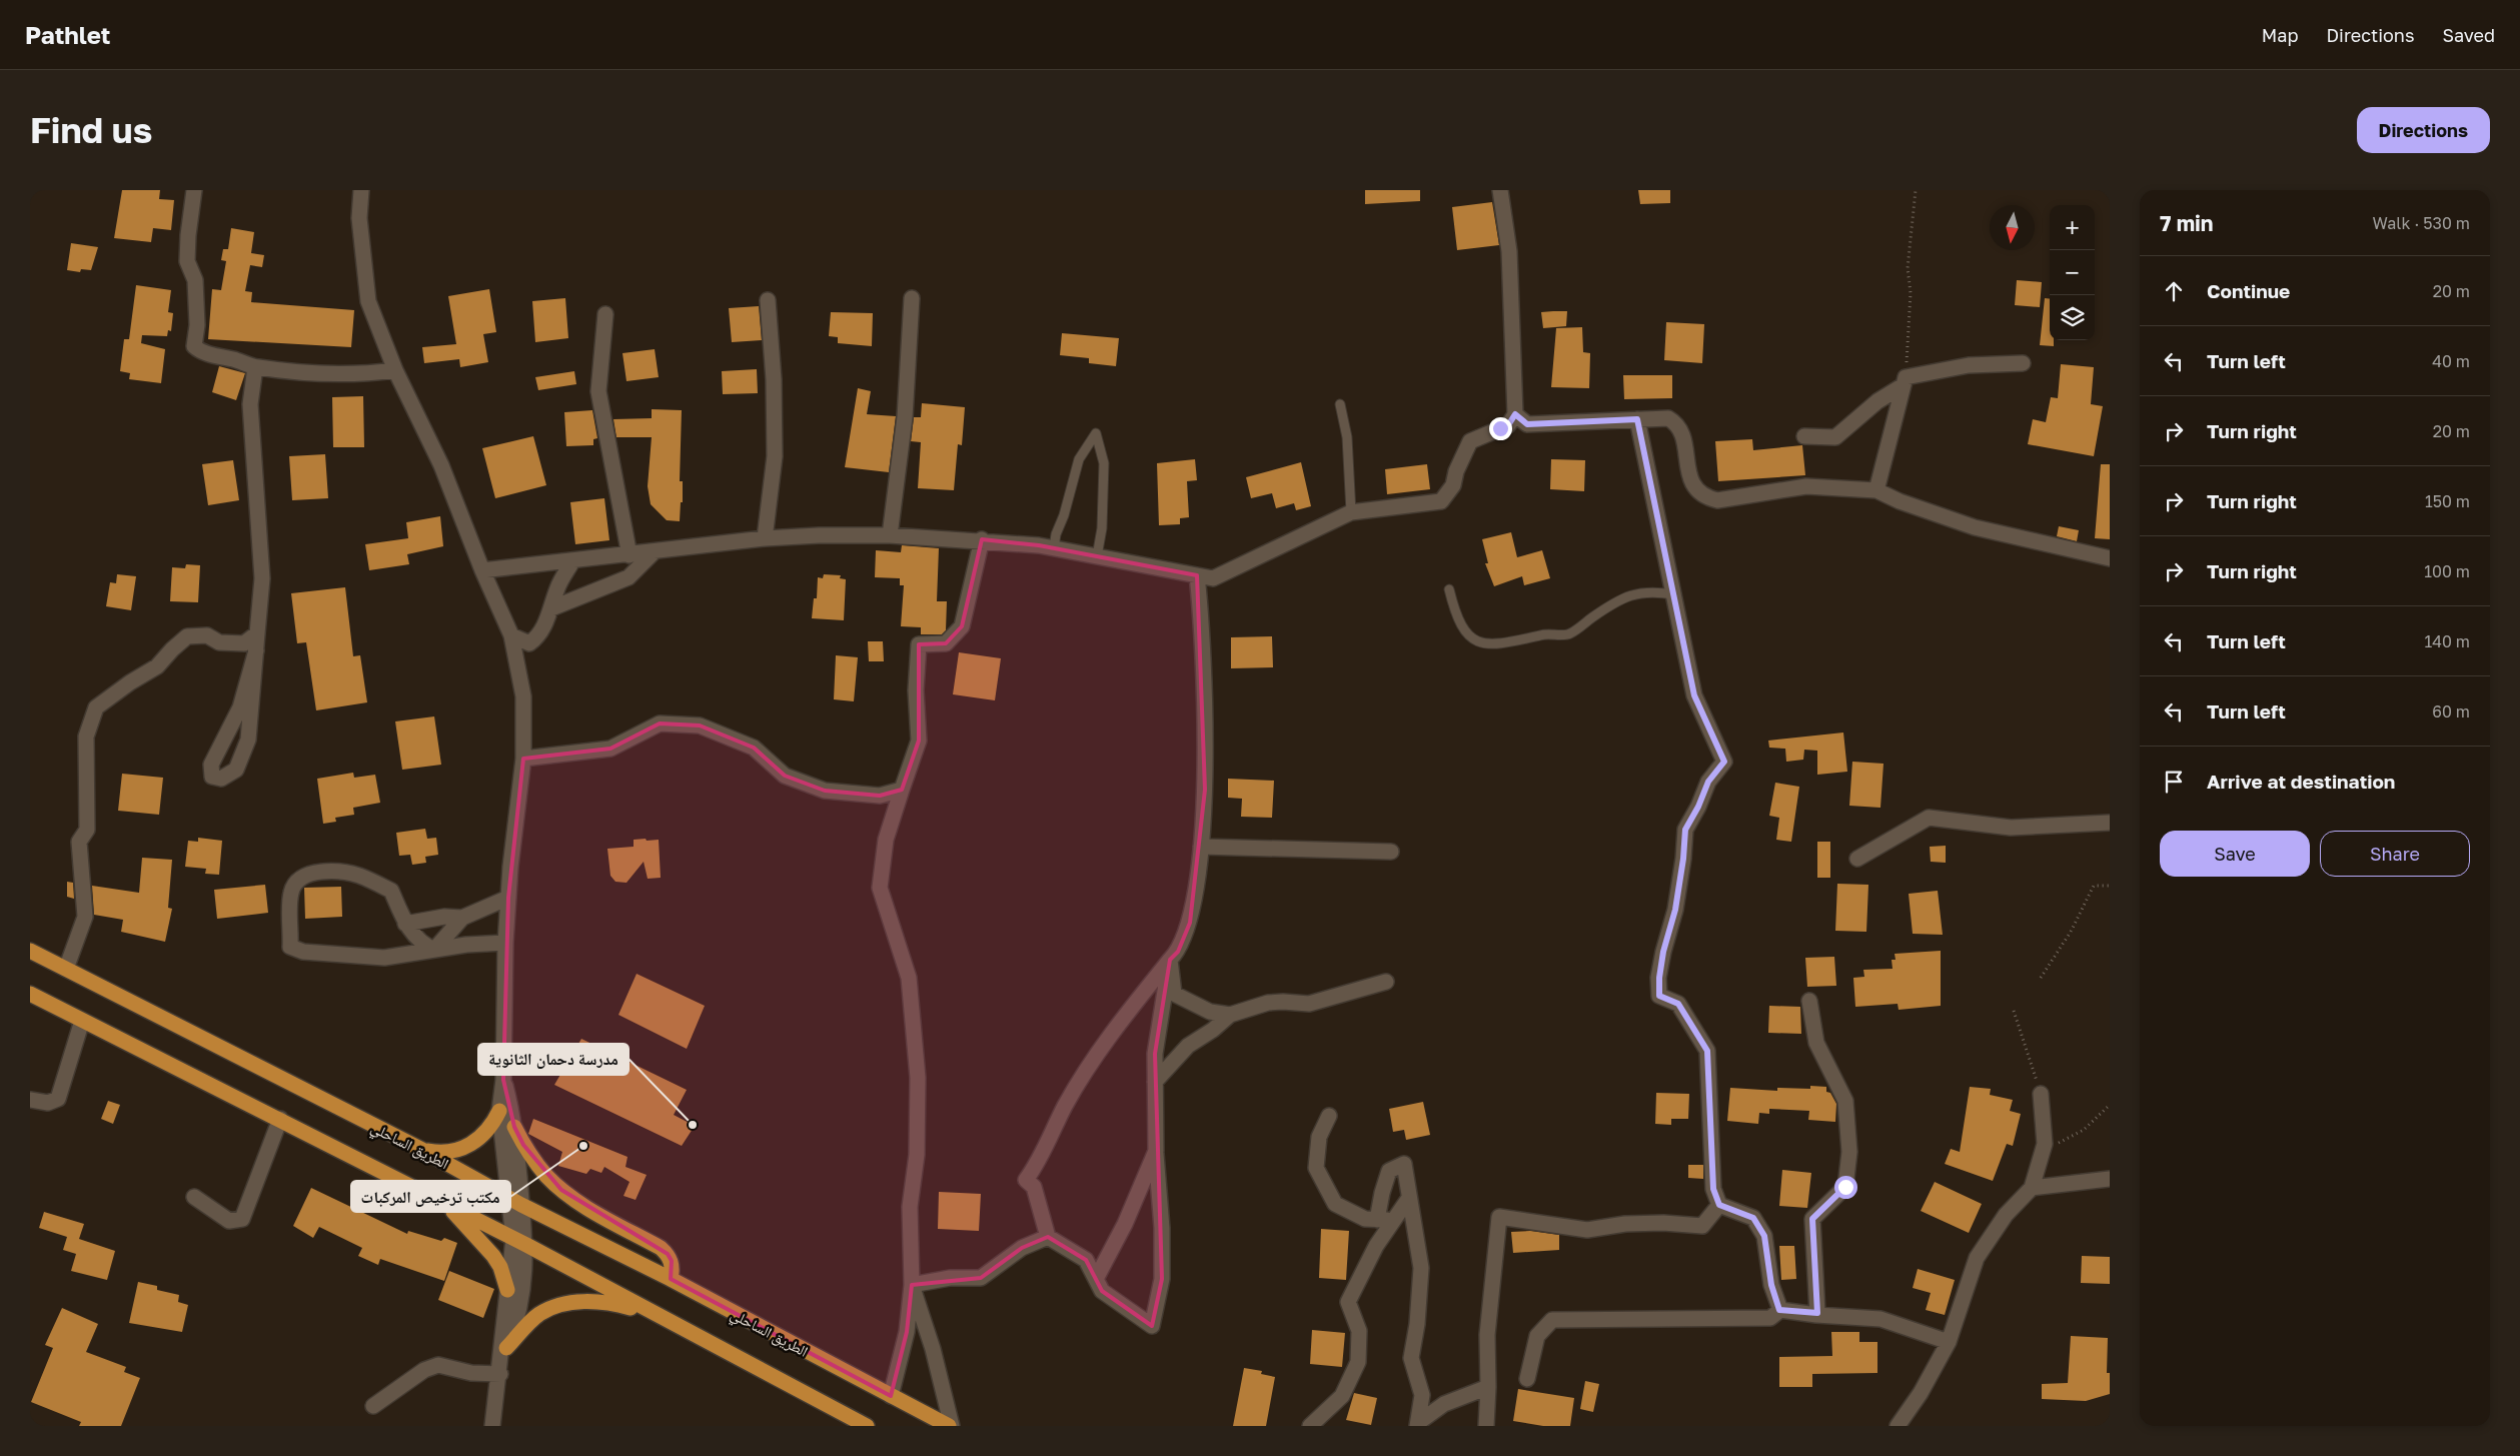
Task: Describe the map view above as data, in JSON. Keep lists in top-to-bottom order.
{
  "streets": {
    "highway": ["الطريق الساحلي"]
  },
  "places": ["مدرسة دحمان الثانوية", "مكتب ترخيص المركبات"],
  "north": "bottom",
  "page": {
    "header": "Pathlet",
    "nav": ["Map", "Directions", "Saved"],
    "buttons": [
      "Directions",
      ["Save", "Share"]
    ],
    "title": "Find us",
    "heading": ["7 min", "Walk · 530 m"],
    "map_buttons": ["+", "−"],
    "list": [
      ["Continue", "20 m"],
      ["Turn left", "40 m"],
      ["Turn right", "20 m"],
      ["Turn right", "150 m"],
      ["Turn right", "100 m"],
      ["Turn left", "140 m"],
      ["Turn left", "60 m"],
      "Arrive at destination"
    ]
  }
}
